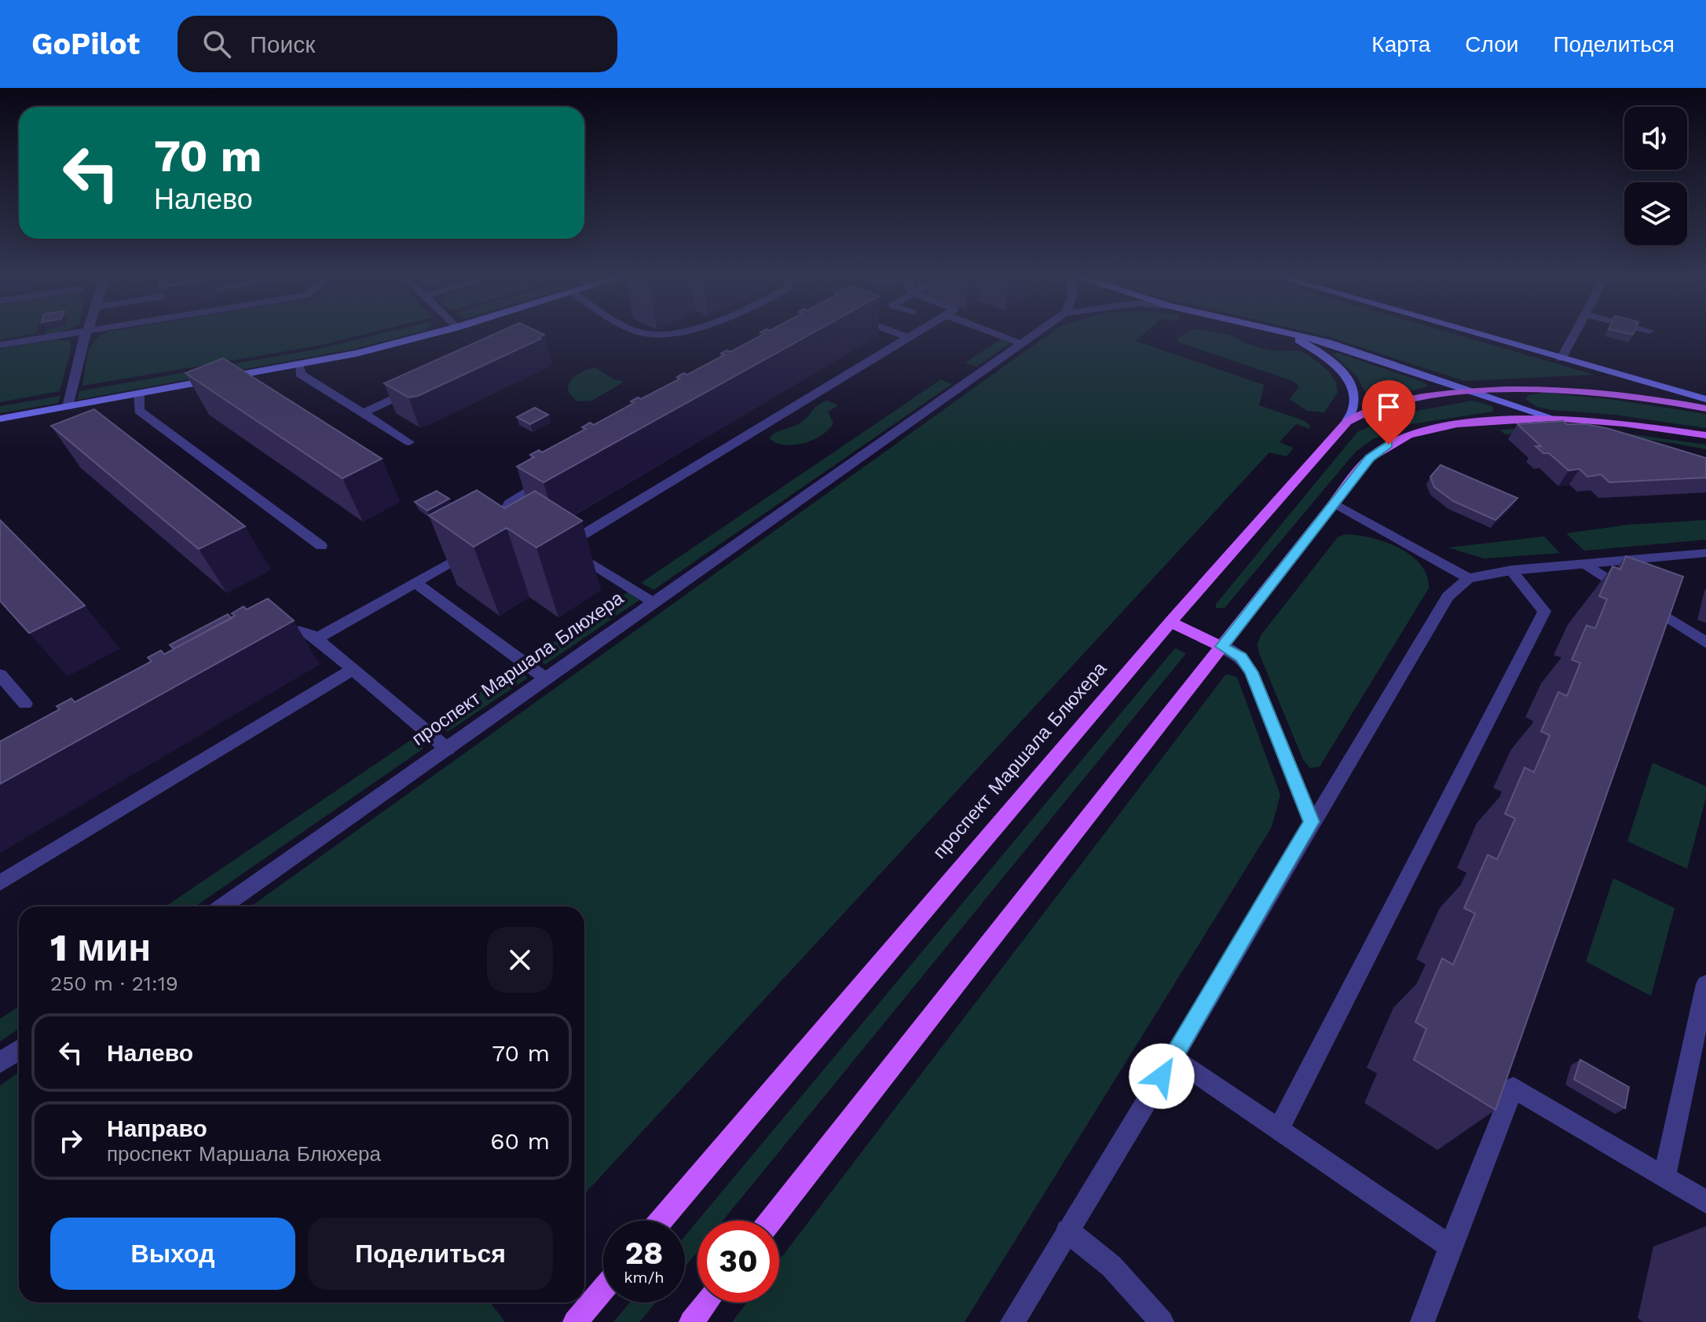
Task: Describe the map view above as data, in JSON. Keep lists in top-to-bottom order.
{
  "streets": {
    "main road": ["проспект Маршала Блюхера"]
  },
  "page": {
    "header": "GoPilot",
    "search": "Поиск",
    "nav": ["Карта", "Слои", "Поделиться"],
    "turn": ["70 m", "Налево"],
    "heading": ["1 мин", "250 m · 21:19"],
    "list": [
      {
        "name": "Налево",
        "value": "70 m"
      },
      {
        "name": "Направо",
        "note": "проспект Маршала Блюхера",
        "value": "60 m"
      }
    ],
    "buttons": ["Выход", "Поделиться"],
    "speed": "28 km/h",
    "limit": "30"
  }
}
